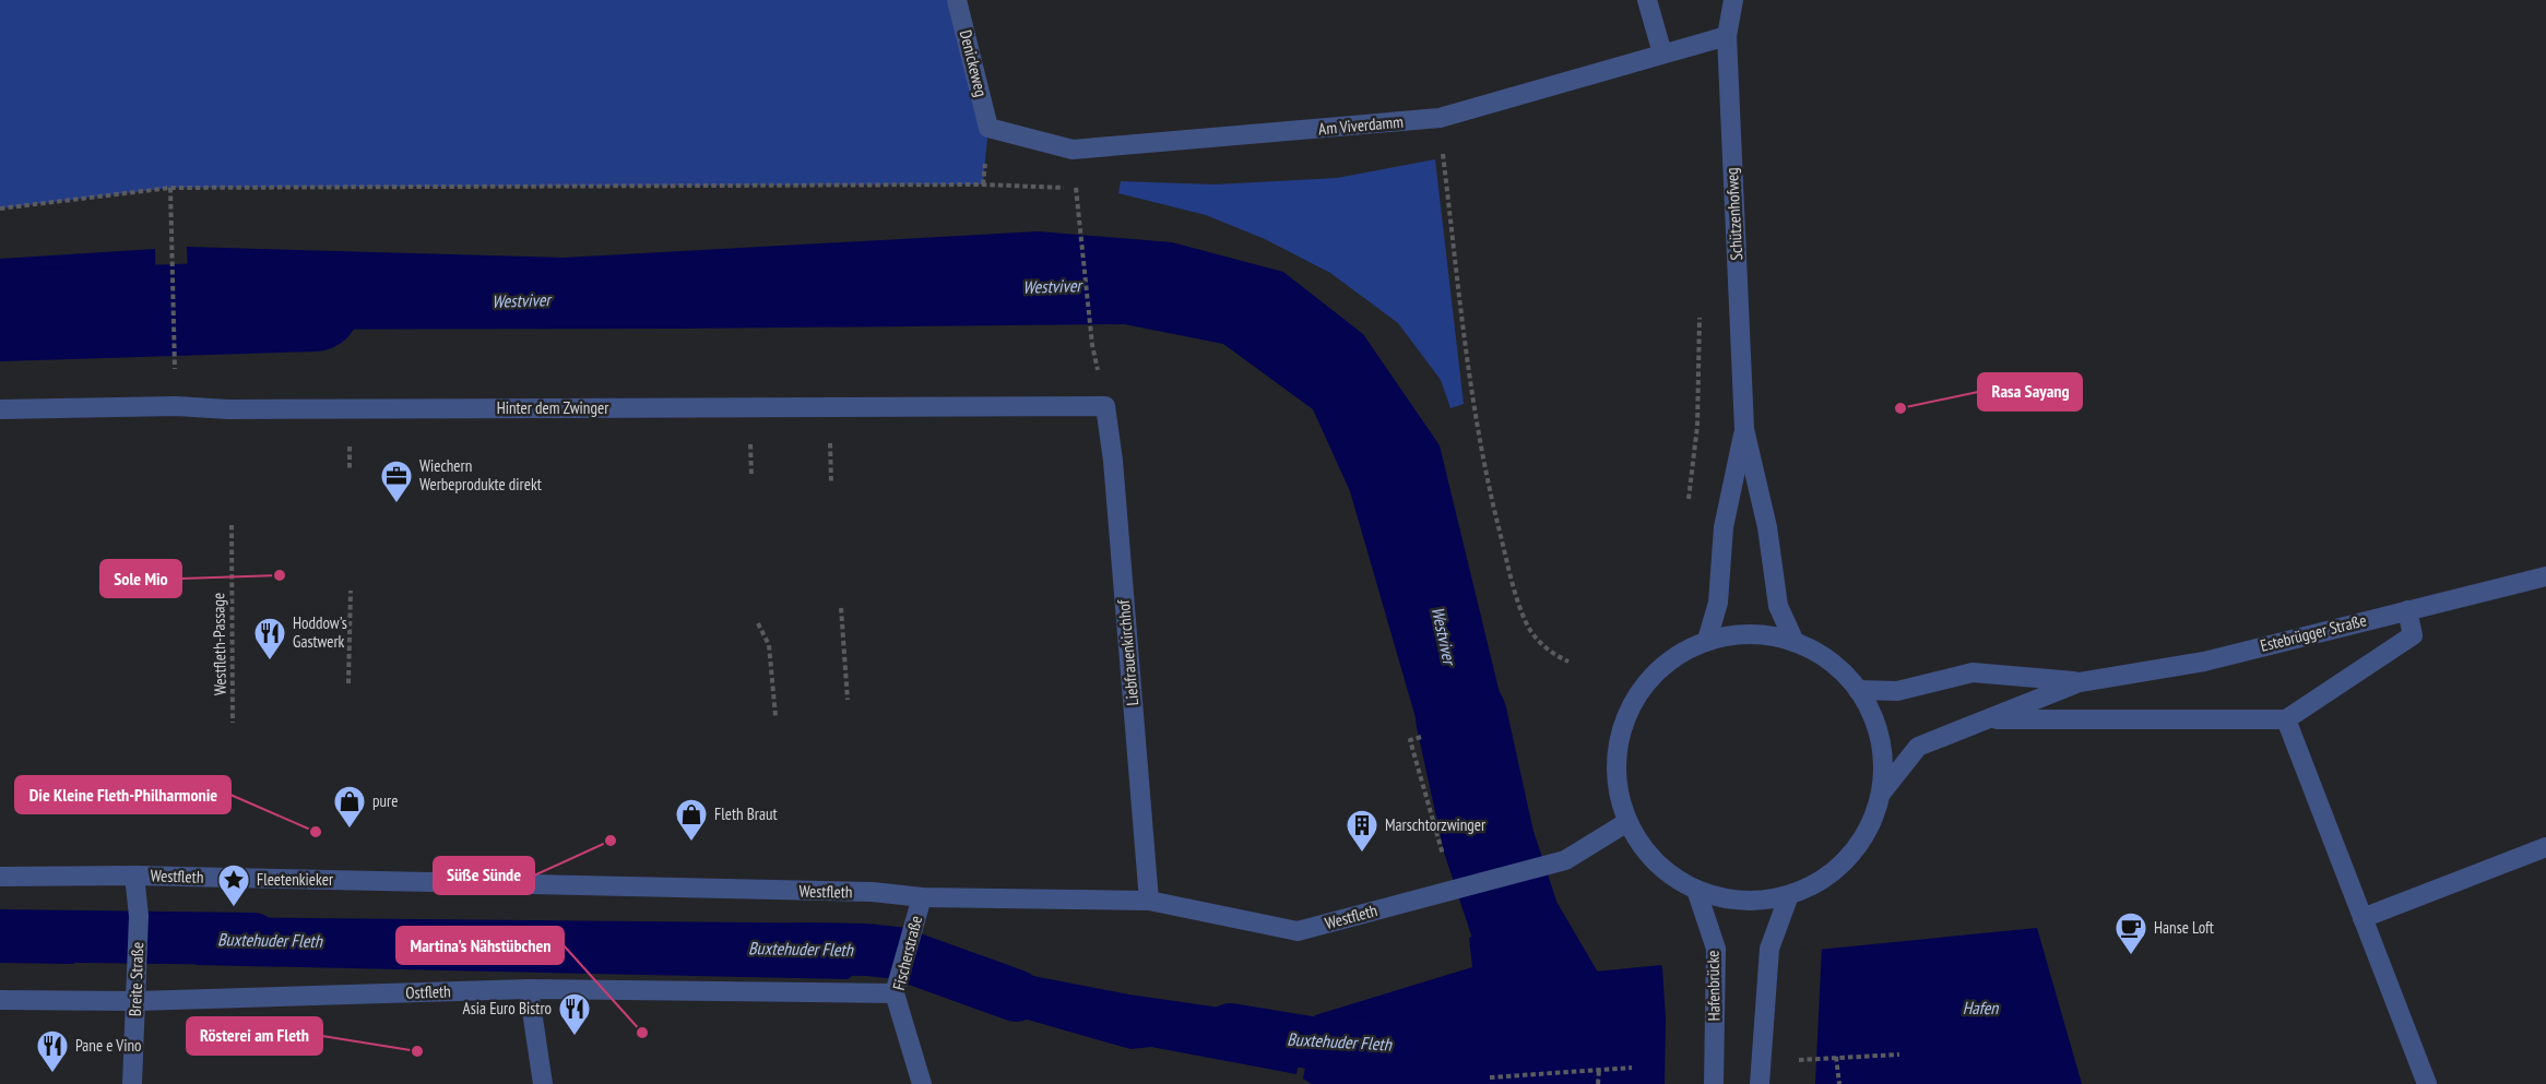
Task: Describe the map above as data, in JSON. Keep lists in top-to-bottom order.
{
  "streets": {
    "street": [
      "Denickeweg",
      "Am Viverdamm",
      "Schützenhofweg",
      "Hinter dem Zwinger",
      "Estebrügger Straße",
      "Liebfrauenkirchhof",
      "Westfleth",
      "Fischerstraße",
      "Breite Straße",
      "Hafenbrücke",
      "Ostfleth"
    ],
    "path": ["Westfleth-Passage"]
  },
  "crossings": [
    ["Denickeweg", "Am Viverdamm"],
    ["Am Viverdamm", "Schützenhofweg"],
    ["Hinter dem Zwinger", "Liebfrauenkirchhof"],
    ["Liebfrauenkirchhof", "Westfleth"],
    ["Westfleth", "Fischerstraße"],
    ["Westfleth", "Breite Straße"],
    ["Fischerstraße", "Ostfleth"],
    ["Breite Straße", "Ostfleth"]
  ],
  "water": ["Westviver", "Buxtehuder Fleth", "Hafen"],
  "places": {
    "other": [
      "Rasa Sayang",
      "Sole Mio",
      "Die Kleine Fleth-Philharmonie",
      "Süße Sünde",
      "Martina's Nähstübchen",
      "Rösterei am Fleth"
    ],
    "office": ["Wiechern Werbeprodukte direkt"],
    "restaurant": ["Hoddow's Gastwerk", "Asia Euro Bistro", "Pane e Vino"],
    "shop": ["pure", "Fleth Braut"],
    "building": ["Marschtorzwinger"],
    "place": ["Fleetenkieker"],
    "cafe": ["Hanse Loft"]
  }
}
